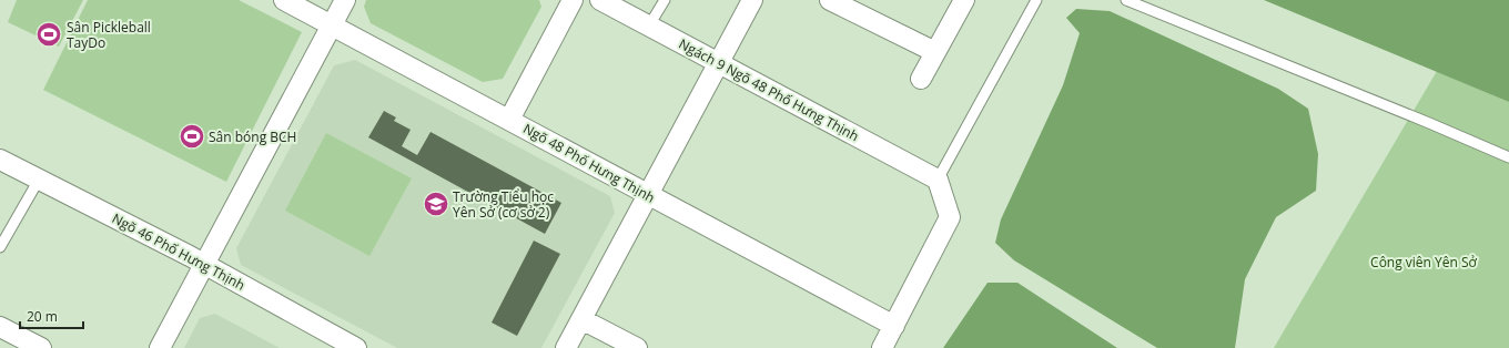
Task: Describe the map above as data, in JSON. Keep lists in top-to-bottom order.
{
  "streets": {
    "street": ["Ngách 9 Ngõ 48 Phố Hưng Thịnh", "Ngõ 48 Phố Hưng Thịnh", "Ngõ 46 Phố Hưng Thịnh"]
  },
  "parks": ["Công viên Yên Sở"],
  "places": {
    "sports": ["Sân Pickleball TayDo", "Sân bóng BCH"],
    "school or university": ["Trường Tiểu học Yên Sở (cơ sở 2)"]
  },
  "scale_bar": "20 m"
}
